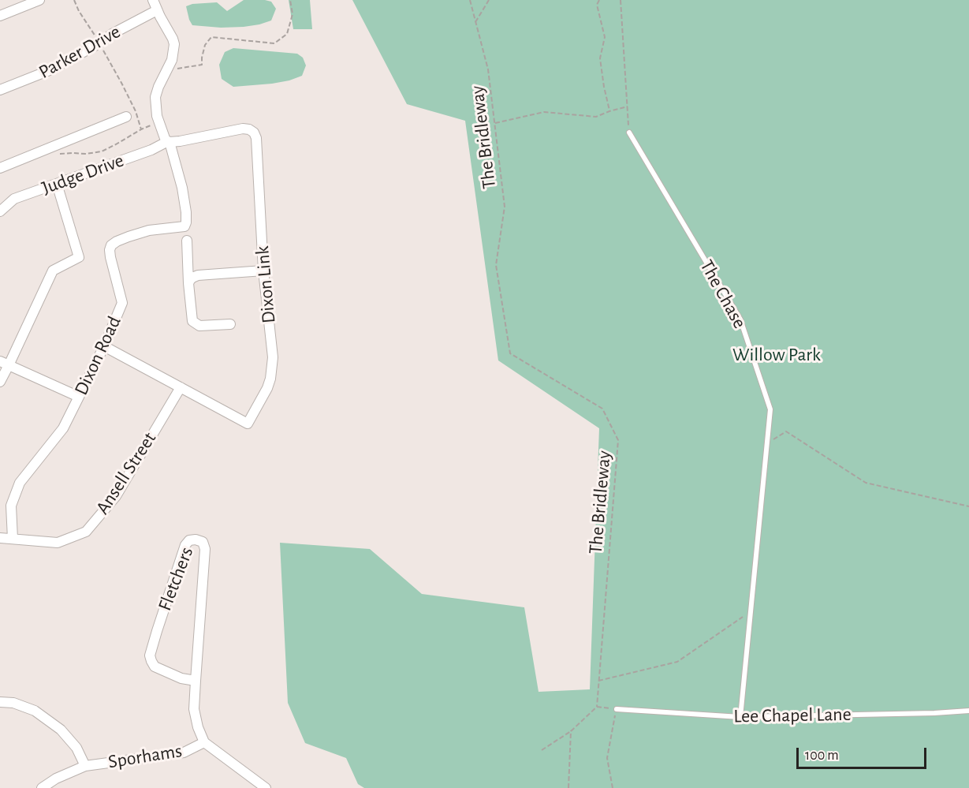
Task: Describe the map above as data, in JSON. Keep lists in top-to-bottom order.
{
  "streets": {
    "street": [
      "Parker Drive",
      "Judge Drive",
      "Dixon Link",
      "Dixon Road",
      "Ansell Street",
      "Fletchers",
      "Sporhams"
    ],
    "lane": ["The Chase", "Lee Chapel Lane"],
    "path": ["The Bridleway"]
  },
  "crossings": [
    ["Parker Drive", "Dixon Road"],
    ["Judge Drive", "Dixon Link"],
    ["Judge Drive", "Dixon Road"],
    ["Dixon Link", "Dixon Road"],
    ["Dixon Link", "Ansell Street"],
    ["The Chase", "Lee Chapel Lane"],
    ["Dixon Road", "Ansell Street"],
    ["Fletchers", "Sporhams"]
  ],
  "parks": ["Willow Park"],
  "scale_bar": "100 m"
}
